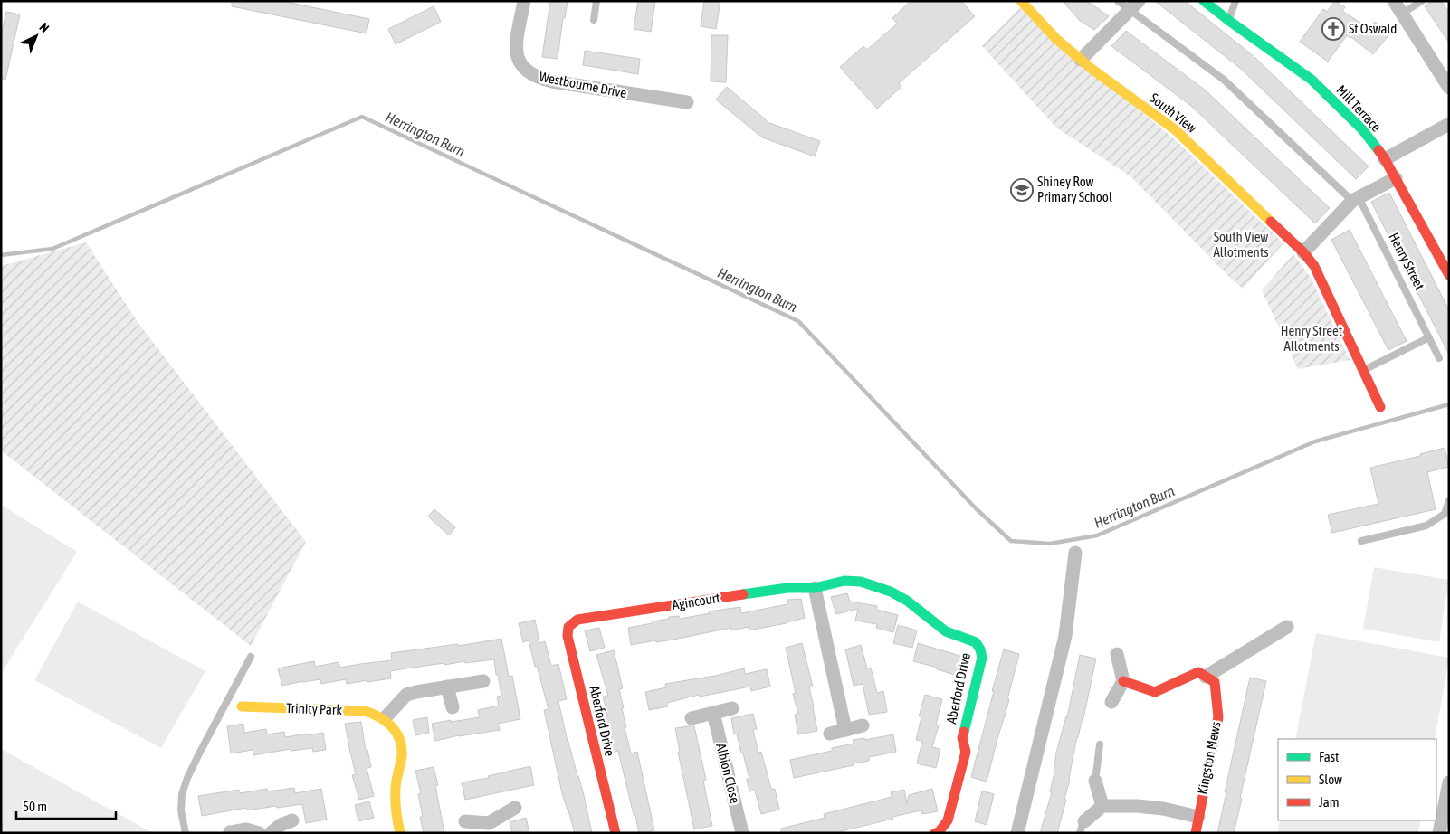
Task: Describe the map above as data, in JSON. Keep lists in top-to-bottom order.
{
  "streets": {
    "street": [
      "Westbourne Drive",
      "Mill Terrace",
      "South View",
      "Agincourt",
      "Aberford Drive",
      "Trinity Park",
      "Kingston Mews",
      "Albion Close"
    ],
    "lane": ["Henry Street"]
  },
  "crossings": [
    ["Agincourt", "Aberford Drive"]
  ],
  "water": ["Herrington Burn"],
  "parks": ["South View Allotments", "Henry Street Allotments"],
  "places": {
    "church": ["St Oswald"],
    "school or university": ["Shiney Row Primary School"]
  },
  "legend": ["Fast", "Slow", "Jam"],
  "scale_bar": "50 m",
  "north": "top right"
}
